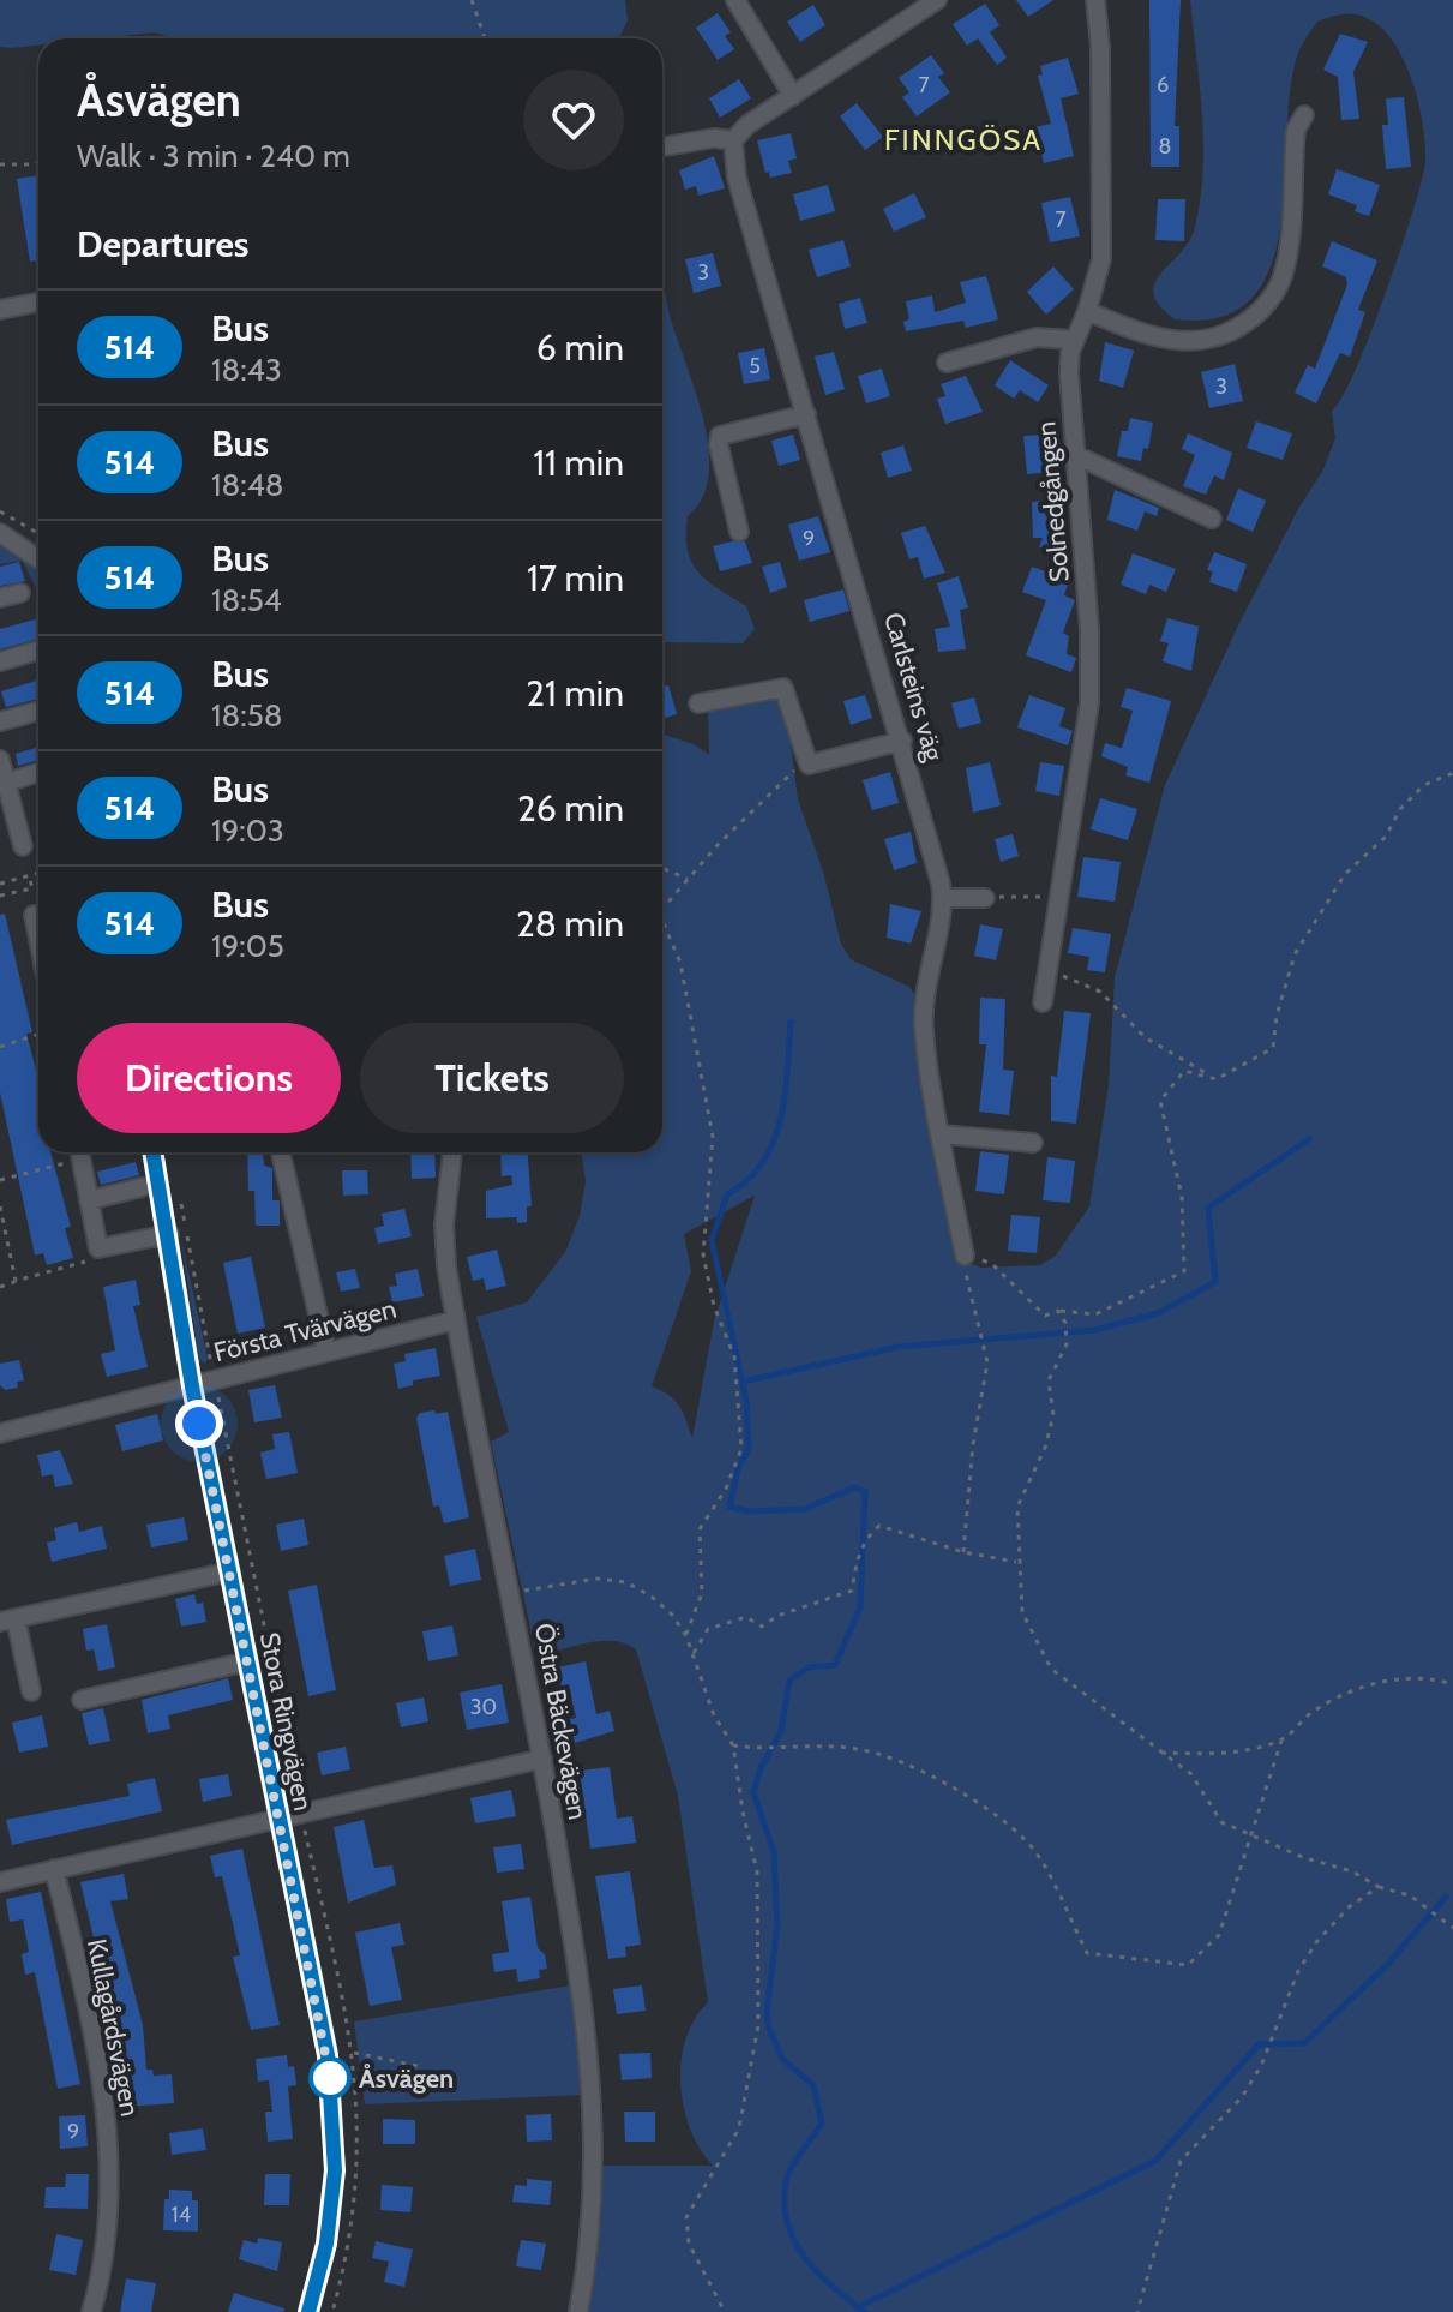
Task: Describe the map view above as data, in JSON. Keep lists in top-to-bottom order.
{
  "streets": {
    "street": [
      "Solnedgången",
      "Carlsteins väg",
      "Första Tvärvägen",
      "Stora Ringvägen",
      "Östra Bäckevägen",
      "Kullagårdsvägen"
    ]
  },
  "crossings": [
    ["Första Tvärvägen", "Stora Ringvägen"],
    ["Första Tvärvägen", "Östra Bäckevägen"]
  ],
  "districts": ["FINNGÖSA"],
  "places": ["Åsvägen"],
  "lines": ["bus line 514"],
  "house_numbers": [
    "7",
    "6",
    "8",
    "7",
    "3",
    "5",
    "3",
    "9",
    "30",
    "9",
    "14"
  ],
  "page": {
    "heading": [
      ["Åsvägen", "Walk · 3 min · 240 m"],
      "Departures"
    ],
    "list": [
      {
        "mark": "514",
        "name": "Bus",
        "note": "18:43",
        "value": "6 min"
      },
      {
        "mark": "514",
        "name": "Bus",
        "note": "18:48",
        "value": "11 min"
      },
      {
        "mark": "514",
        "name": "Bus",
        "note": "18:54",
        "value": "17 min"
      },
      {
        "mark": "514",
        "name": "Bus",
        "note": "18:58",
        "value": "21 min"
      },
      {
        "mark": "514",
        "name": "Bus",
        "note": "19:03",
        "value": "26 min"
      },
      {
        "mark": "514",
        "name": "Bus",
        "note": "19:05",
        "value": "28 min"
      }
    ],
    "buttons": ["Directions", "Tickets"]
  }
}
